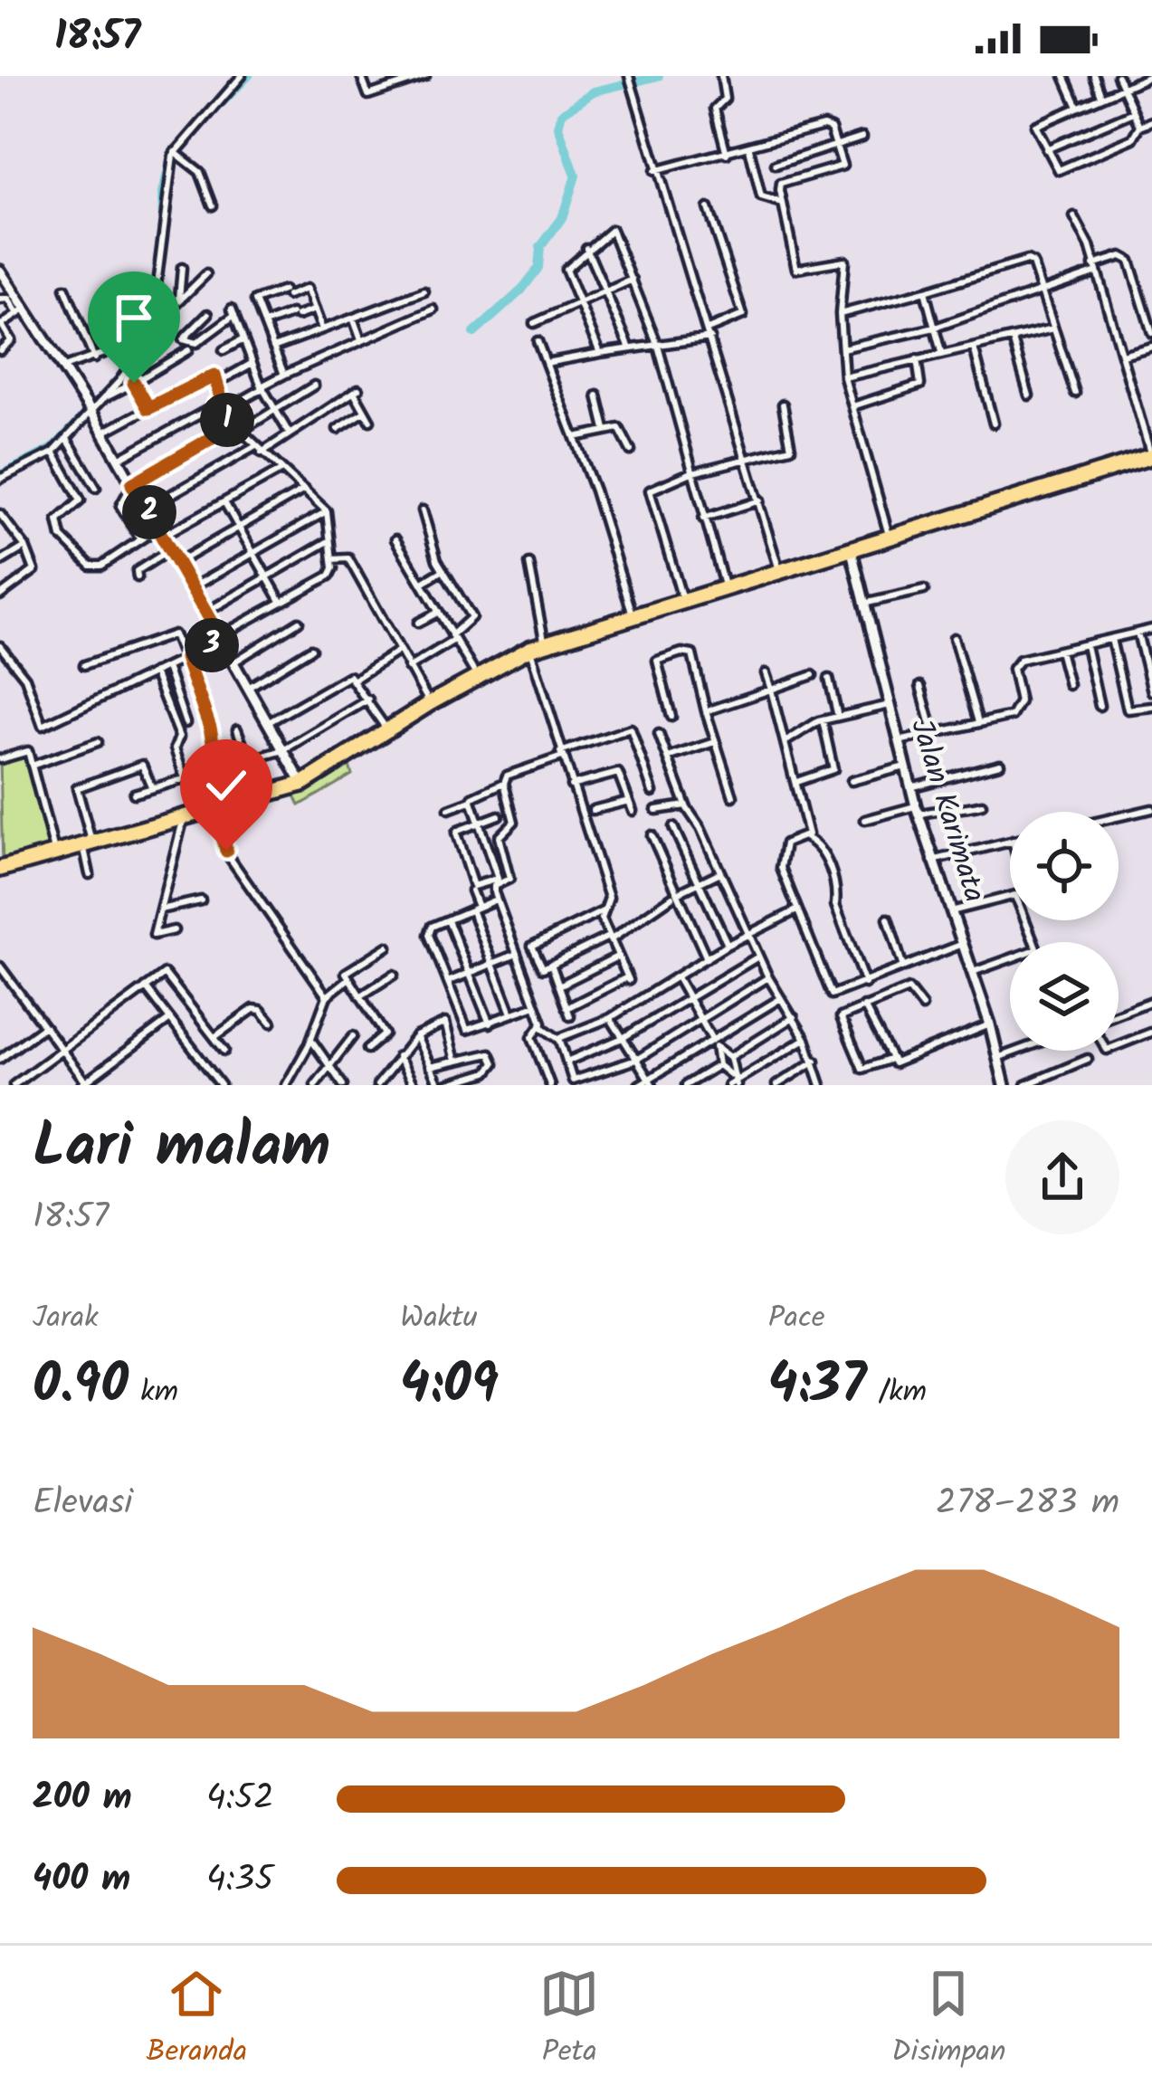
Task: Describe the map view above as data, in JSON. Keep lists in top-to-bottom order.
{
  "streets": {
    "street": ["Jalan Karimata"]
  },
  "page": {
    "status": "18:57",
    "pins": ["1", "2", "3"],
    "heading": ["Lari malam", "18:57"],
    "stats": [
      ["Jarak", "0.90 km"],
      ["Waktu", "4:09"],
      ["Pace", "4:37 /km"]
    ],
    "chart": ["Elevasi", "278–283 m"],
    "list": [
      {
        "name": "200 m",
        "note": "4:52"
      },
      {
        "name": "400 m",
        "note": "4:35"
      }
    ],
    "tabs": ["Beranda", "Peta", "Disimpan"]
  }
}
